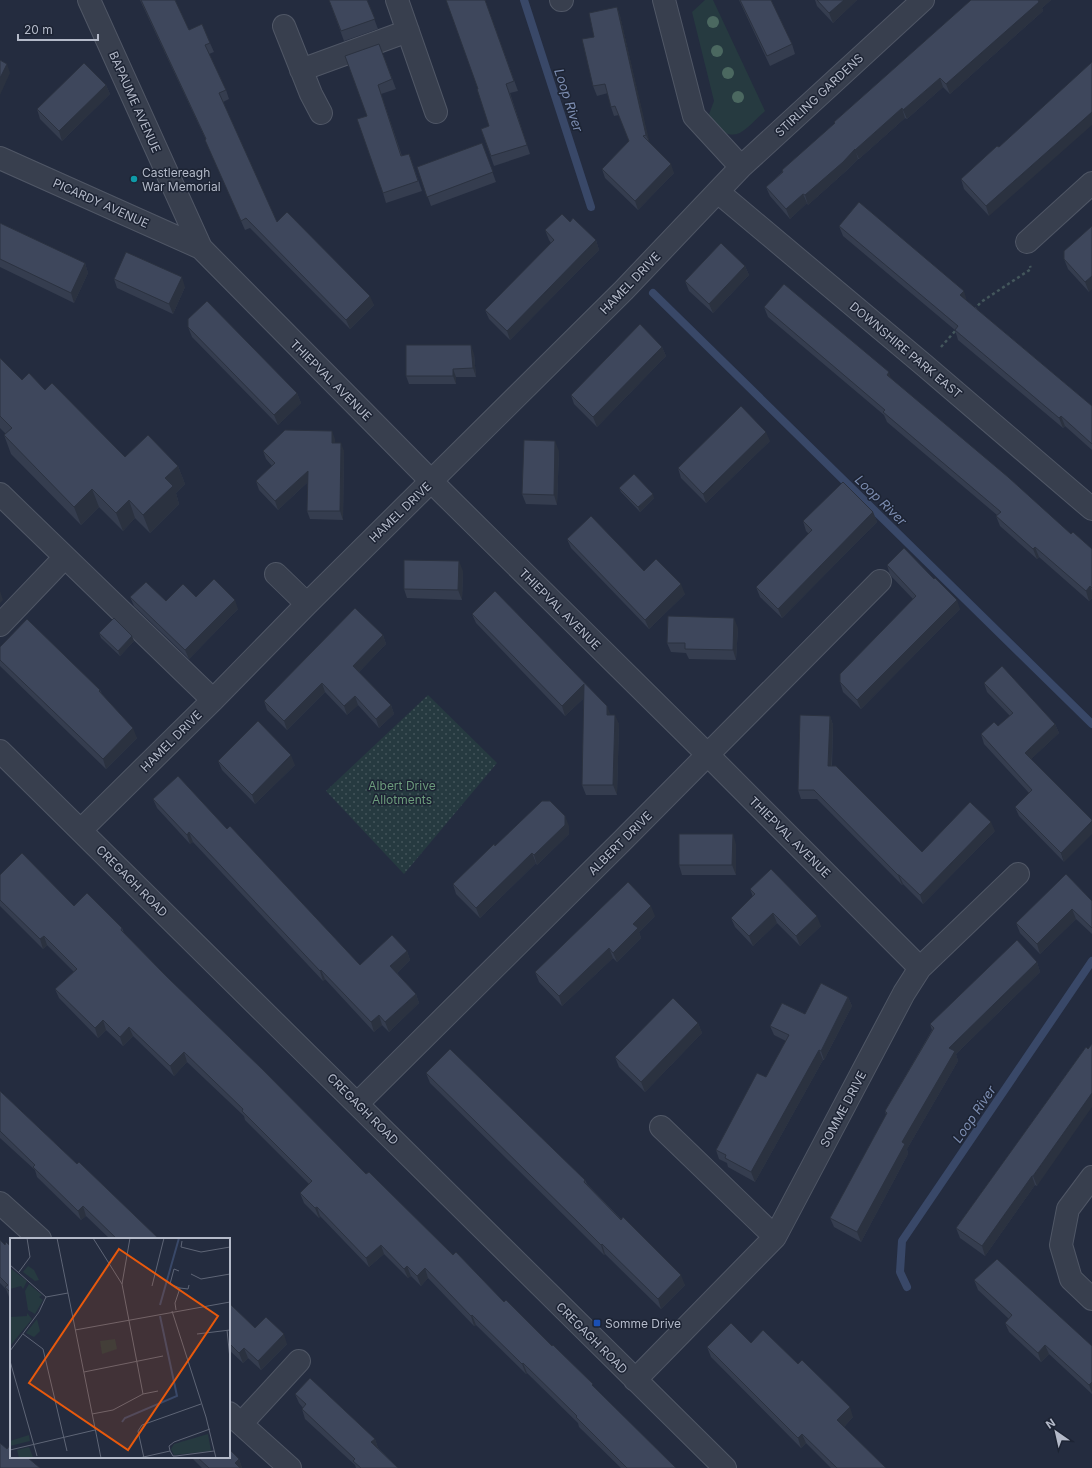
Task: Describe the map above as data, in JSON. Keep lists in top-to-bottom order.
{
  "streets": {
    "street": [
      "STIRLING GARDENS",
      "BAPAUME AVENUE",
      "PICARDY AVENUE",
      "HAMEL DRIVE",
      "DOWNSHIRE PARK EAST",
      "THIEPVAL AVENUE",
      "ALBERT DRIVE",
      "CREGAGH ROAD",
      "SOMME DRIVE"
    ]
  },
  "crossings": [
    ["STIRLING GARDENS", "HAMEL DRIVE"],
    ["STIRLING GARDENS", "DOWNSHIRE PARK EAST"],
    ["BAPAUME AVENUE", "PICARDY AVENUE"],
    ["BAPAUME AVENUE", "THIEPVAL AVENUE"],
    ["PICARDY AVENUE", "THIEPVAL AVENUE"],
    ["HAMEL DRIVE", "DOWNSHIRE PARK EAST"],
    ["HAMEL DRIVE", "THIEPVAL AVENUE"],
    ["HAMEL DRIVE", "CREGAGH ROAD"],
    ["THIEPVAL AVENUE", "ALBERT DRIVE"],
    ["THIEPVAL AVENUE", "SOMME DRIVE"],
    ["ALBERT DRIVE", "CREGAGH ROAD"],
    ["CREGAGH ROAD", "SOMME DRIVE"]
  ],
  "water": ["Loop River"],
  "parks": ["Albert Drive Allotments"],
  "places": {
    "other": ["Castlereagh War Memorial"],
    "transit": ["Somme Drive"]
  },
  "scale_bar": "20 m",
  "north": "top left"
}
